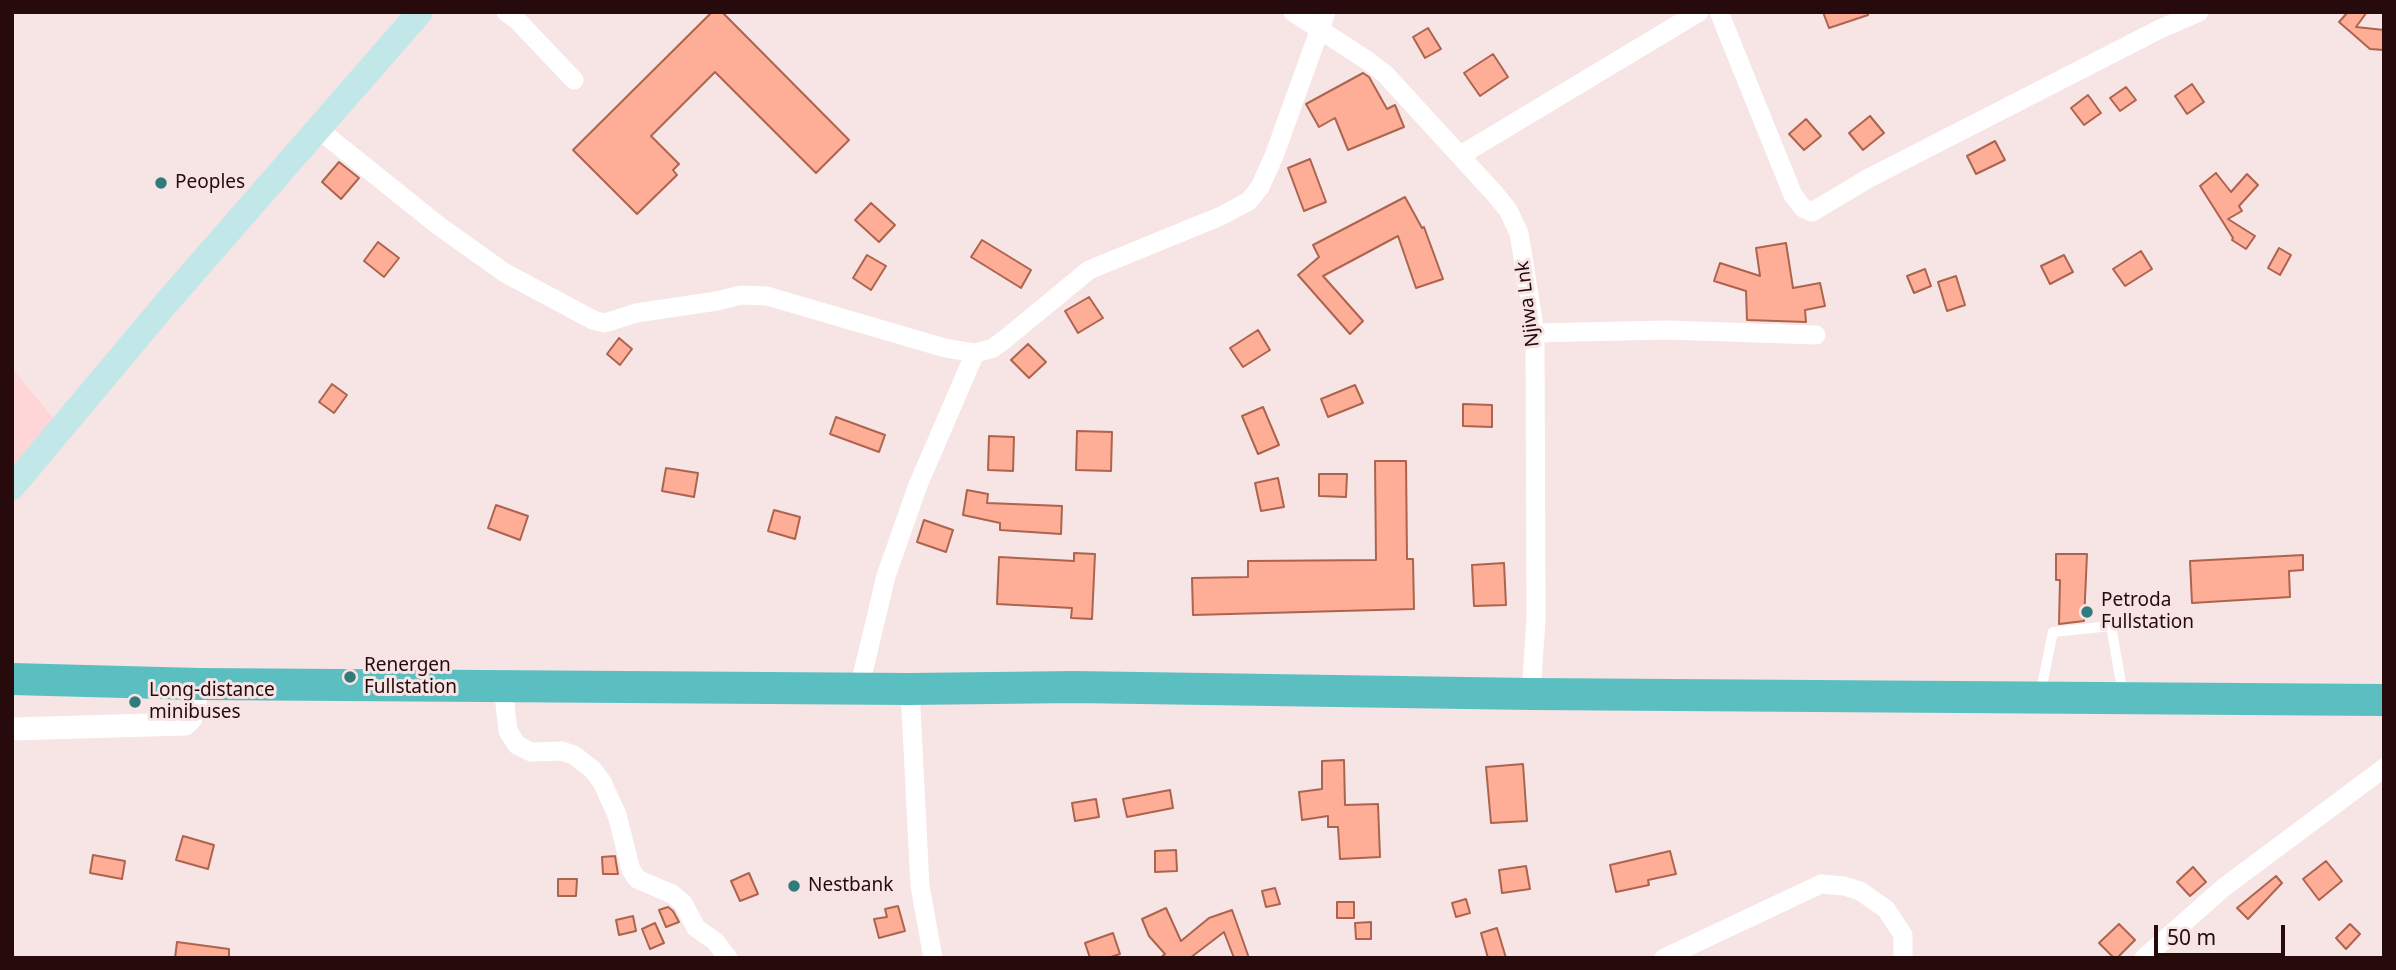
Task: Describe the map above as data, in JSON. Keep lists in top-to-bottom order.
{
  "streets": {
    "street": ["Njiwa Lnk"]
  },
  "places": [
    "Peoples",
    "Petroda Fullstation",
    "Renergen Fullstation",
    "Long-distance minibuses",
    "Nestbank"
  ],
  "scale_bar": "50 m"
}
